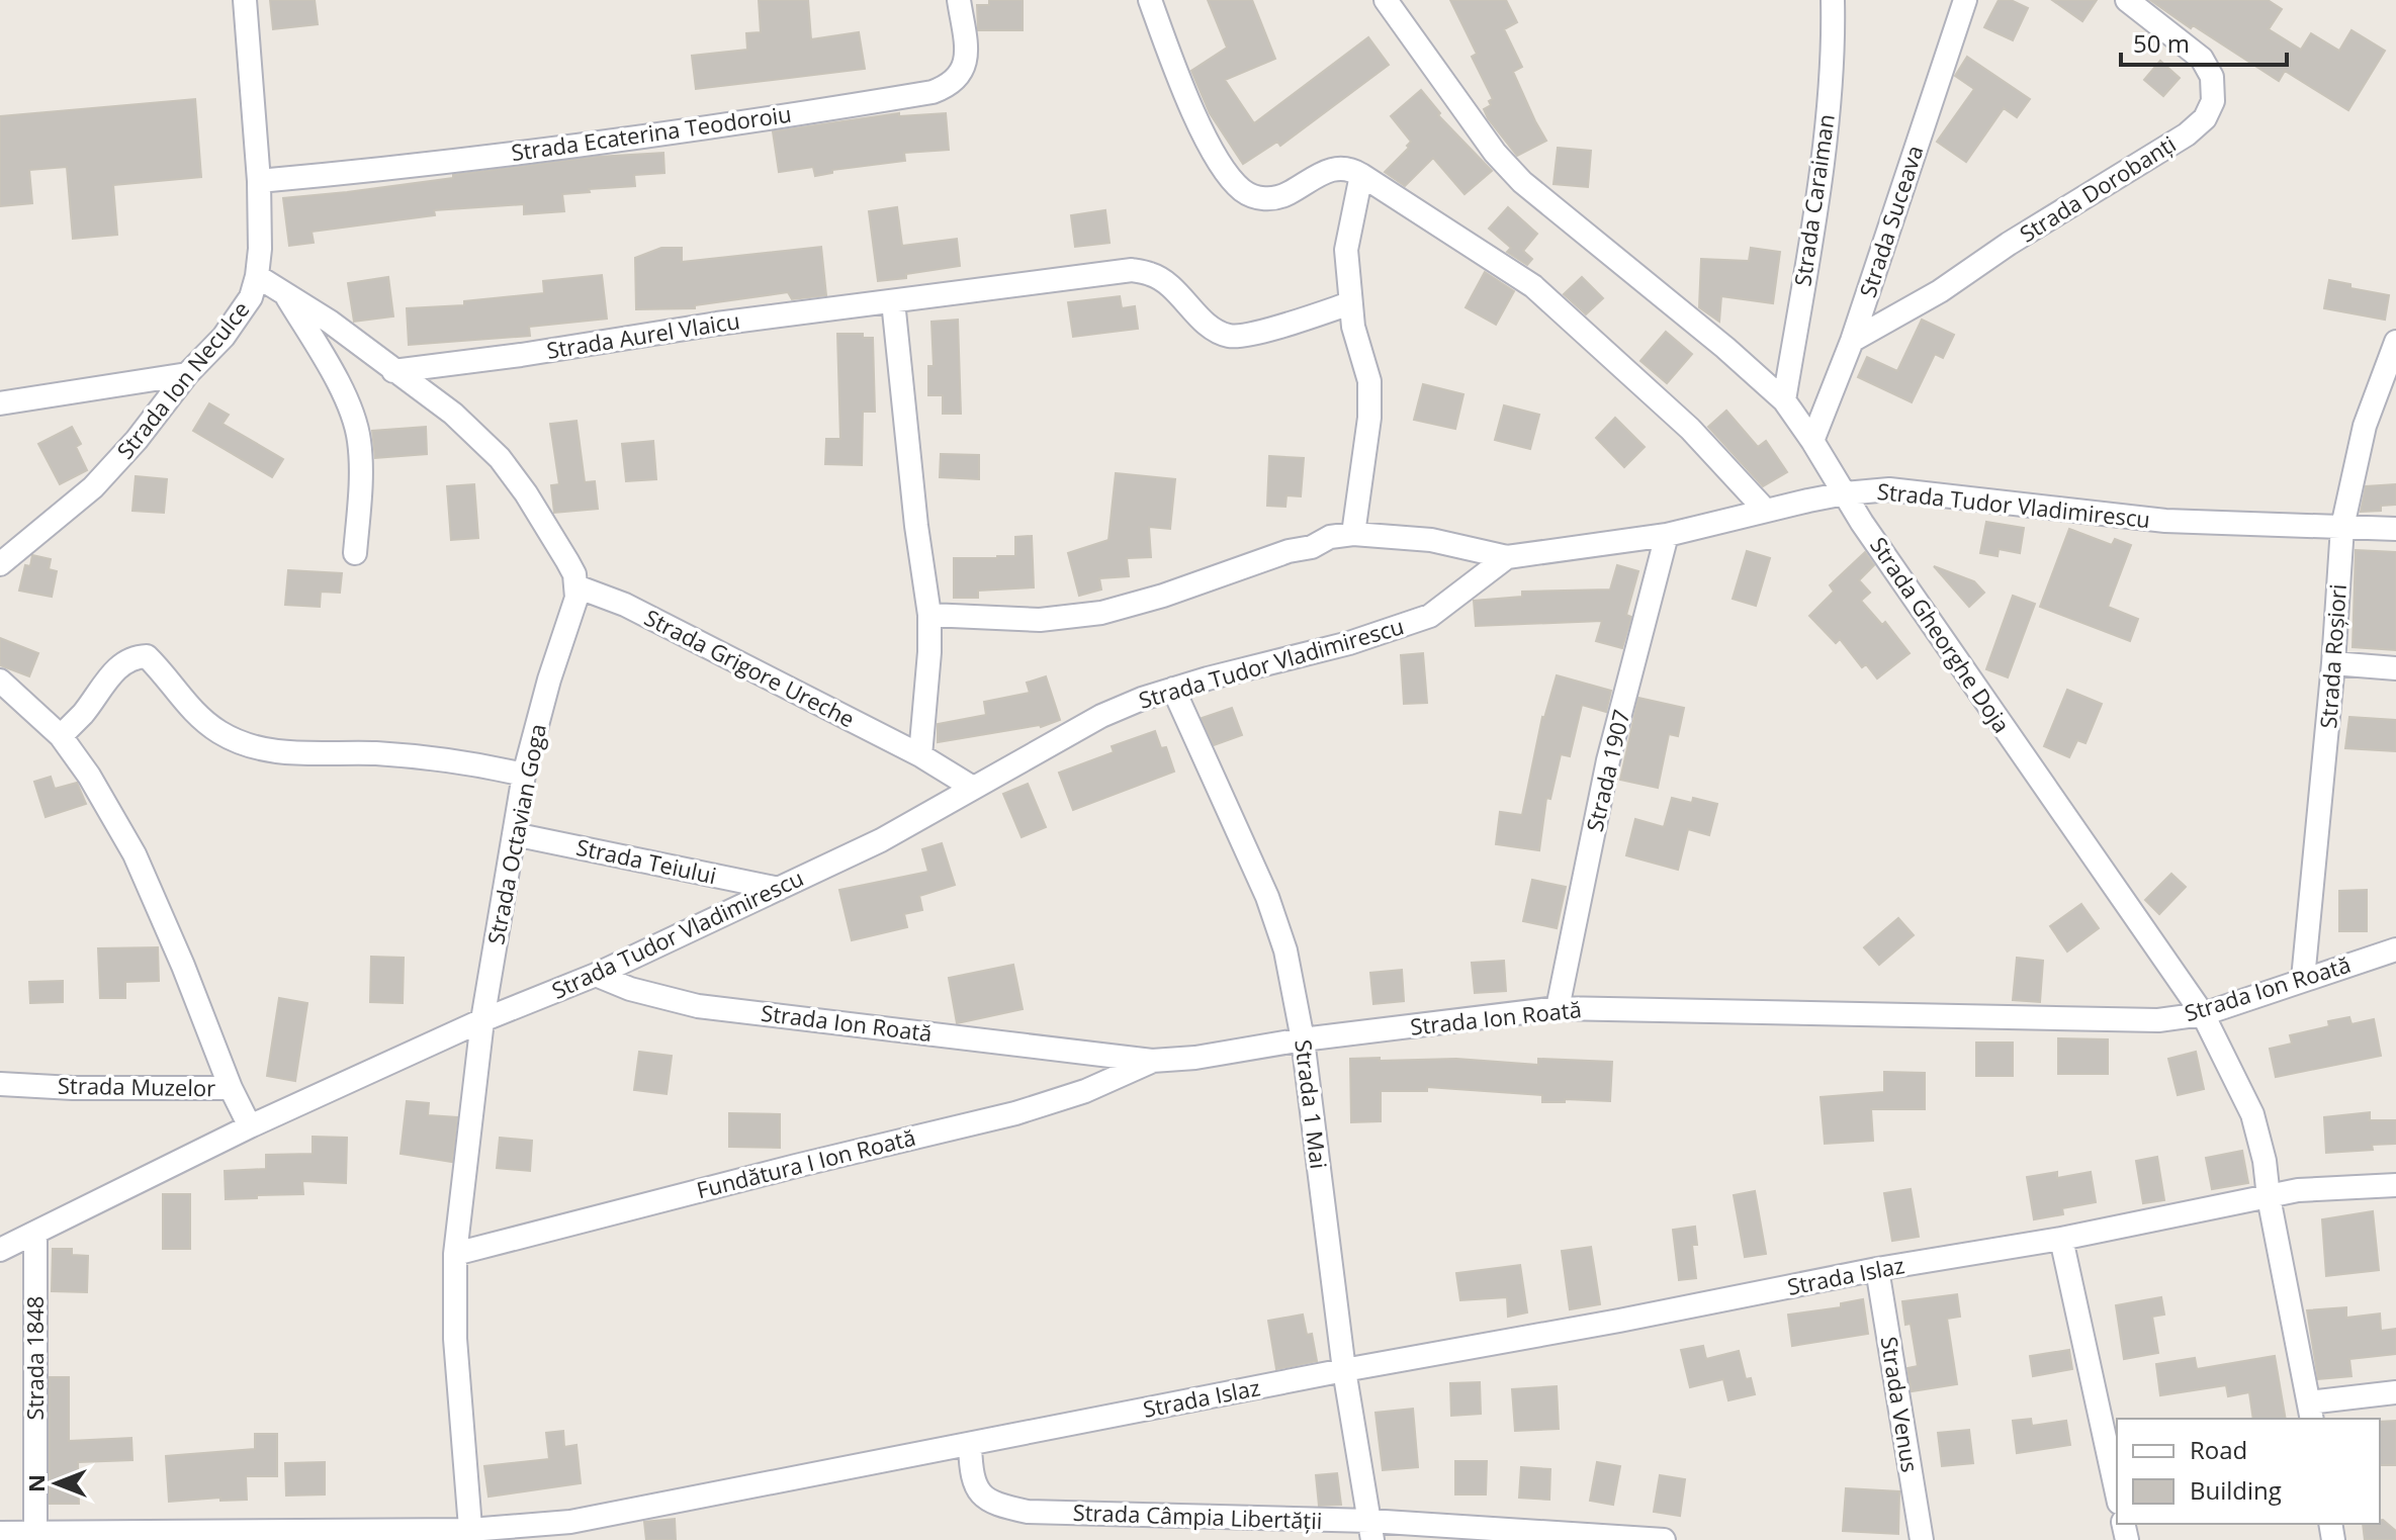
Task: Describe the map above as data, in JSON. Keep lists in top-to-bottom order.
{
  "streets": {
    "street": [
      "Strada Ecaterina Teodoroiu",
      "Strada Dorobanți",
      "Strada Caraiman",
      "Strada Suceava",
      "Strada Aurel Vlaicu",
      "Strada Ion Neculce",
      "Strada Tudor Vladimirescu",
      "Strada Gheorghe Doja",
      "Strada Roșiori",
      "Strada Grigore Ureche",
      "Strada 1907",
      "Strada Octavian Goga",
      "Strada Teiului",
      "Strada Ion Roată",
      "Strada Muzelor",
      "Strada 1 Mai",
      "Fundătura I Ion Roată",
      "Strada Islaz",
      "Strada 1848",
      "Strada Venus",
      "Strada Câmpia Libertății"
    ]
  },
  "crossings": [
    ["Strada Ecaterina Teodoroiu", "Strada Ion Neculce"],
    ["Strada Dorobanți", "Strada Suceava"],
    ["Strada Caraiman", "Strada Gheorghe Doja"],
    ["Strada Suceava", "Strada Gheorghe Doja"],
    ["Strada Tudor Vladimirescu", "Strada Gheorghe Doja"],
    ["Strada Tudor Vladimirescu", "Strada Roșiori"],
    ["Strada Tudor Vladimirescu", "Strada Grigore Ureche"],
    ["Strada Tudor Vladimirescu", "Strada 1907"],
    ["Strada Tudor Vladimirescu", "Strada Octavian Goga"],
    ["Strada Tudor Vladimirescu", "Strada Teiului"],
    ["Strada Tudor Vladimirescu", "Strada Ion Roată"],
    ["Strada Tudor Vladimirescu", "Strada Muzelor"],
    ["Strada Tudor Vladimirescu", "Strada 1 Mai"],
    ["Strada Tudor Vladimirescu", "Strada 1848"],
    ["Strada Gheorghe Doja", "Strada Ion Roată"],
    ["Strada Gheorghe Doja", "Strada Islaz"],
    ["Strada Roșiori", "Strada Ion Roată"],
    ["Strada Grigore Ureche", "Strada Octavian Goga"],
    ["Strada 1907", "Strada Ion Roată"],
    ["Strada Octavian Goga", "Strada Teiului"],
    ["Strada Octavian Goga", "Fundătura I Ion Roată"],
    ["Strada Octavian Goga", "Strada Islaz"],
    ["Strada Ion Roată", "Strada 1 Mai"],
    ["Strada Ion Roată", "Fundătura I Ion Roată"],
    ["Strada 1 Mai", "Strada Islaz"],
    ["Strada 1 Mai", "Strada Câmpia Libertății"],
    ["Strada Islaz", "Strada 1848"],
    ["Strada Islaz", "Strada Venus"],
    ["Strada Islaz", "Strada Câmpia Libertății"]
  ],
  "legend": ["Road", "Building"],
  "scale_bar": "50 m",
  "north": "left"
}
